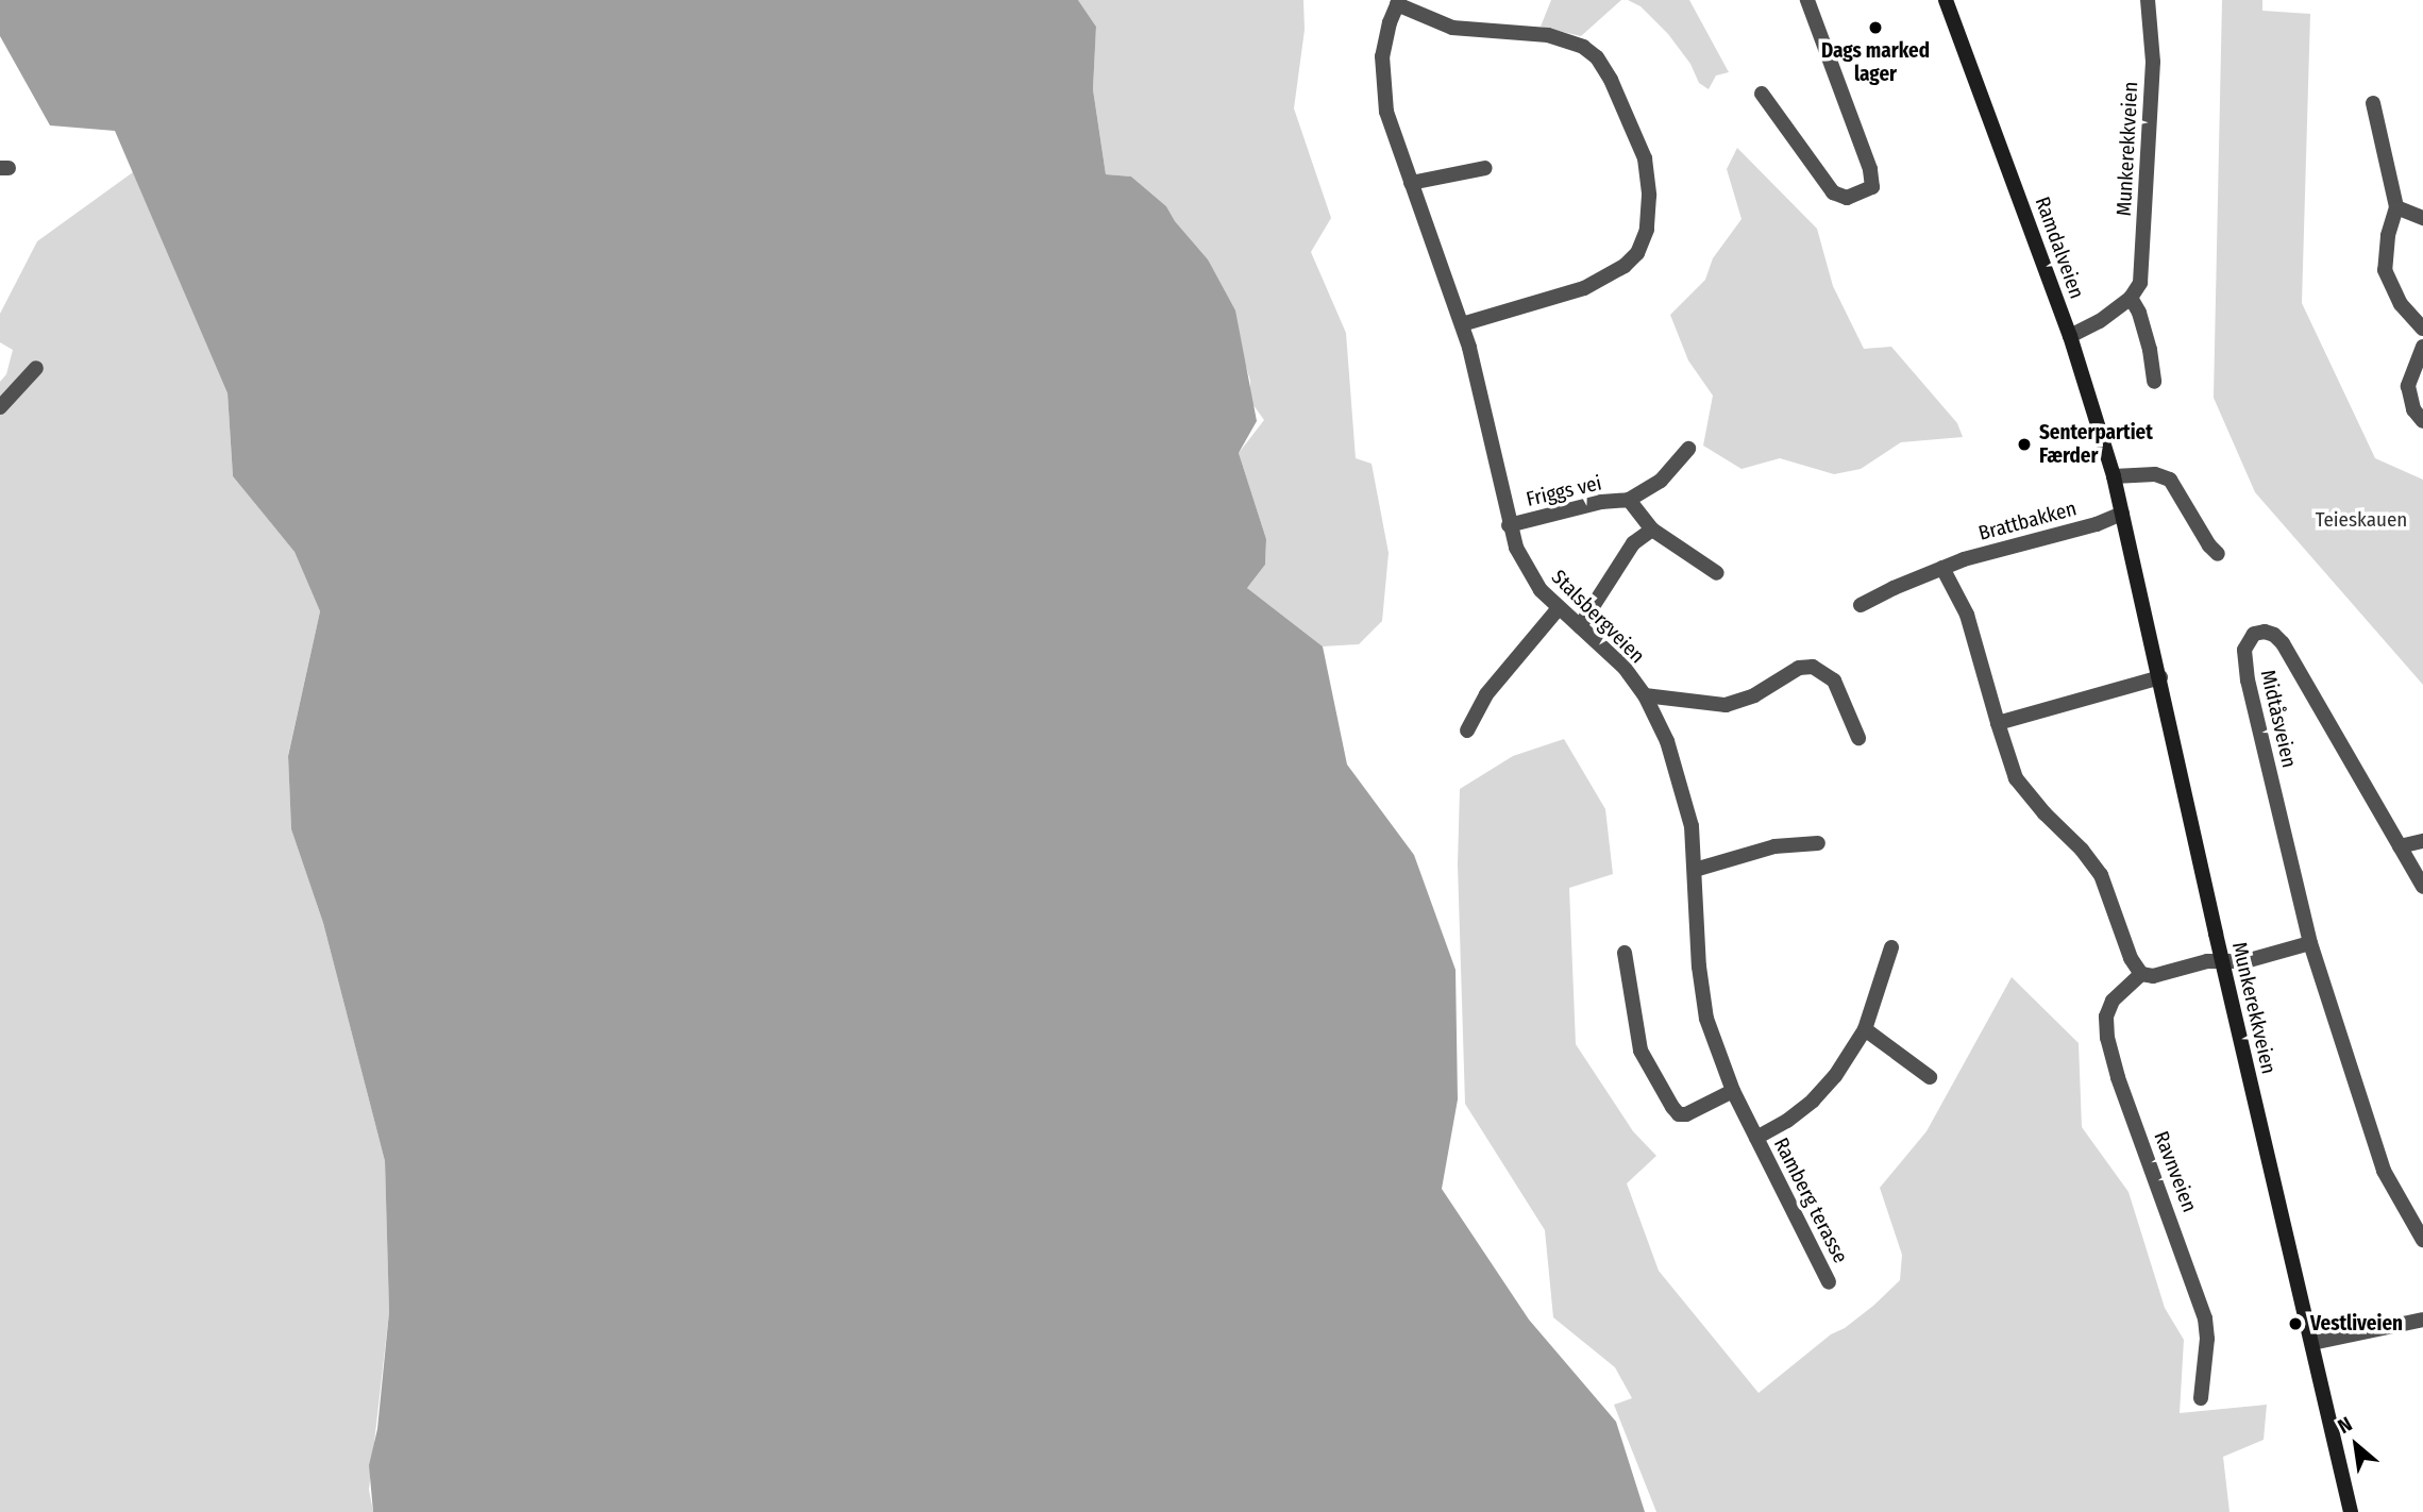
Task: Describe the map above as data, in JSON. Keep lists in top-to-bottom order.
{
  "streets": {
    "main road": ["Munkerekkveien", "Ramdalveien"],
    "street": [
      "Friggs vei",
      "Brattbakken",
      "Stalsbergveien",
      "Midtåsveien",
      "Ravnveien",
      "Ramberg terasse"
    ]
  },
  "crossings": [
    ["Munkerekkveien", "Ramdalveien"],
    ["Munkerekkveien", "Brattbakken"],
    ["Ramdalveien", "Brattbakken"],
    ["Friggs vei", "Stalsbergveien"],
    ["Stalsbergveien", "Ramberg terasse"]
  ],
  "parks": ["Teieskauen"],
  "places": ["Dags marked lager", "Senterpartiet Færder", "Vestliveien"],
  "north": "top left"
}
